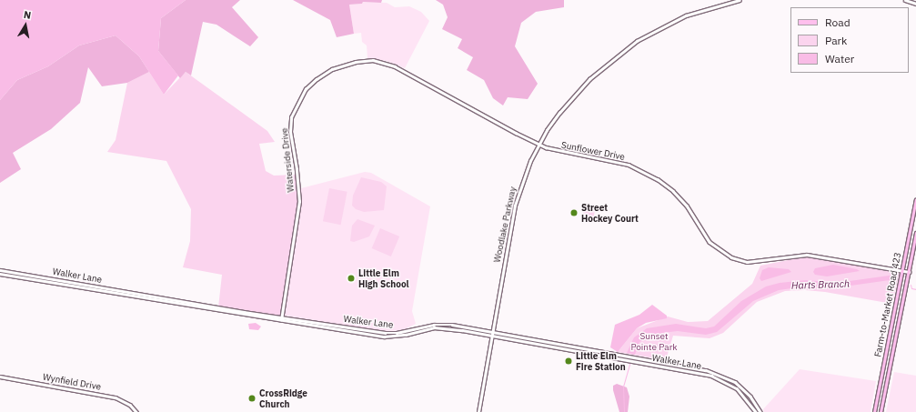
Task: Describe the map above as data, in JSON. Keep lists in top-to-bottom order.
{
  "streets": {
    "main road": ["Farm-to-Market Road 423"],
    "street": [
      "Sunflower Drive",
      "Waterside Drive",
      "Woodlake Parkway",
      "Walker Lane",
      "Wynfield Drive"
    ]
  },
  "crossings": [
    ["Sunflower Drive", "Waterside Drive"],
    ["Sunflower Drive", "Woodlake Parkway"],
    ["Sunflower Drive", "Farm-to-Market Road 423"],
    ["Waterside Drive", "Walker Lane"],
    ["Woodlake Parkway", "Walker Lane"]
  ],
  "water": ["Harts Branch"],
  "parks": ["Sunset Pointe Park"],
  "places": [
    "Street Hockey Court",
    "Little Elm High School",
    "Little Elm Fire Station",
    "CrossRidge Church"
  ],
  "legend": ["Road", "Park", "Water"],
  "north": "top"
}
